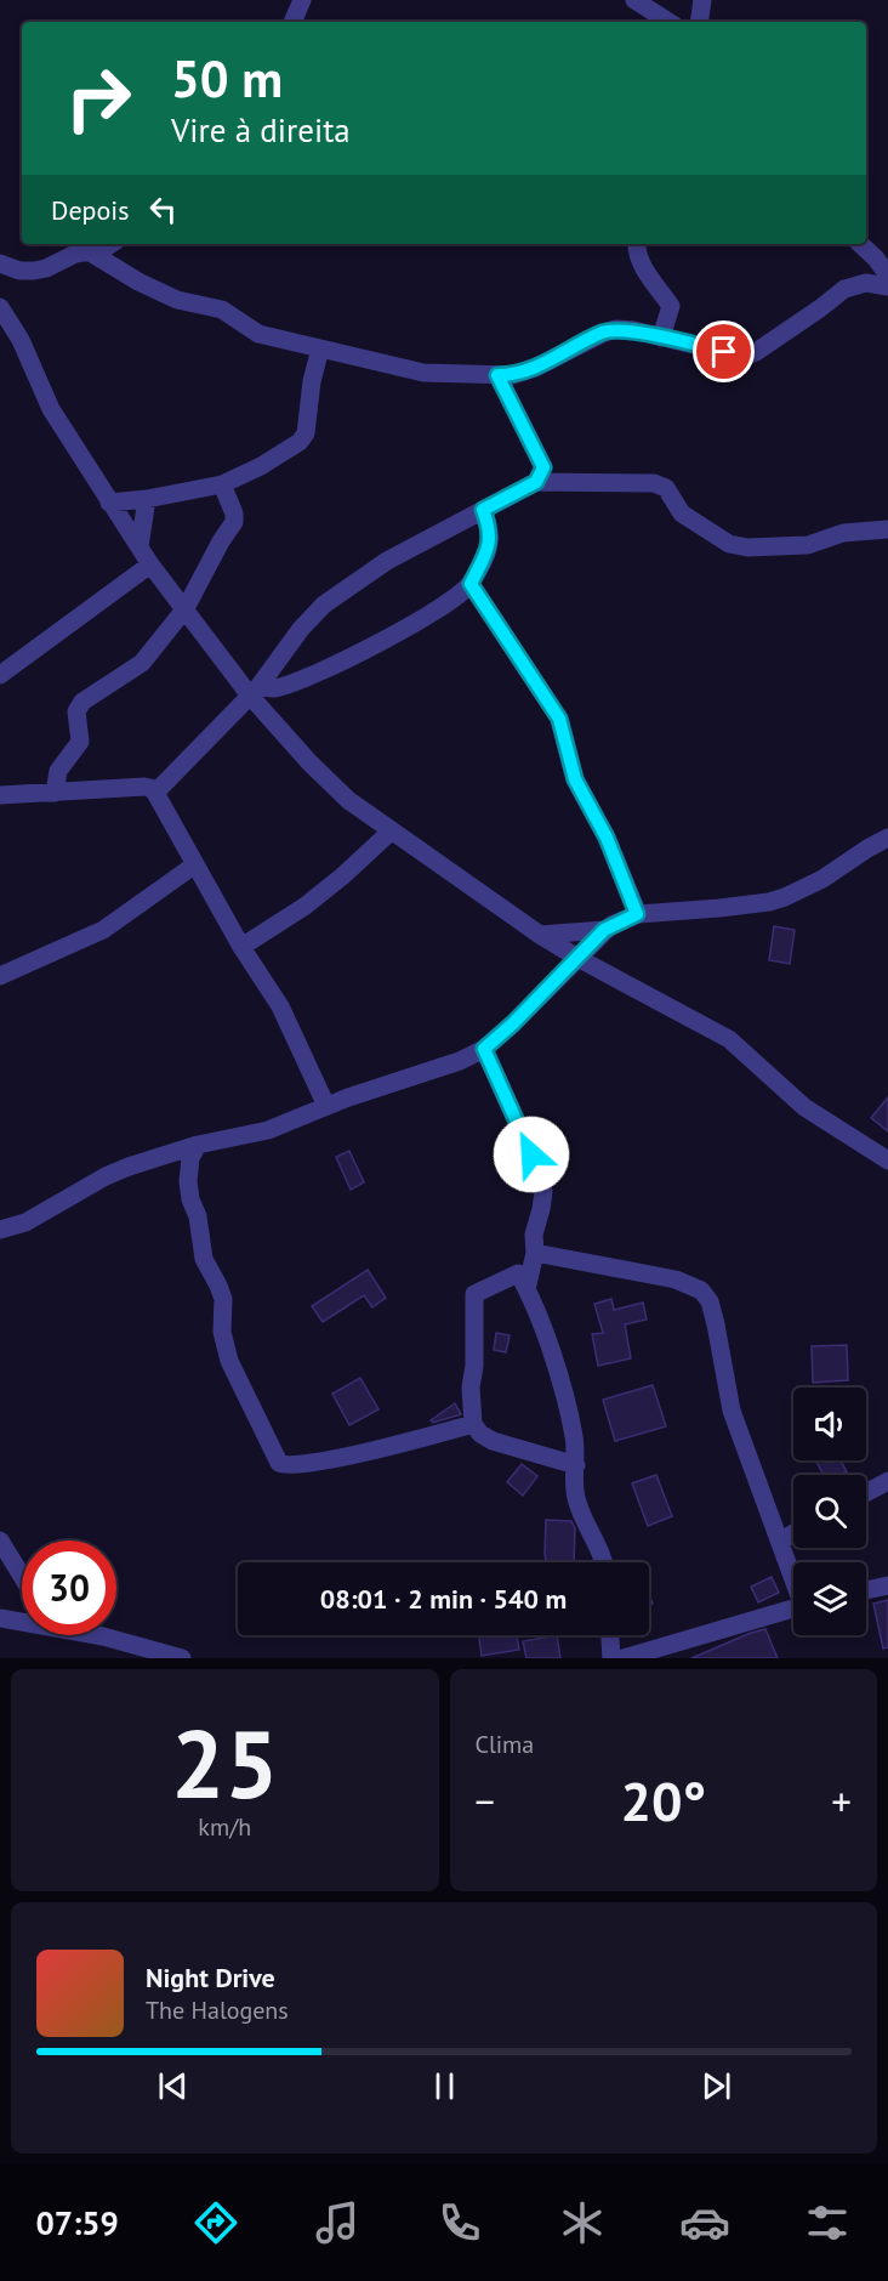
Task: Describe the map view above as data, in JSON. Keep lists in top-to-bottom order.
{
  "page": {
    "turn": ["50 m", "Vire à direita"],
    "then": "Depois",
    "limit": "30",
    "trip": "08:01 · 2 min · 540 m",
    "tile": [
      ["25", "km/h"],
      "Clima"
    ],
    "heat": ["−", "20°", "+"],
    "song": ["Night Drive", "The Halogens"],
    "tabs": "07:59"
  }
}
